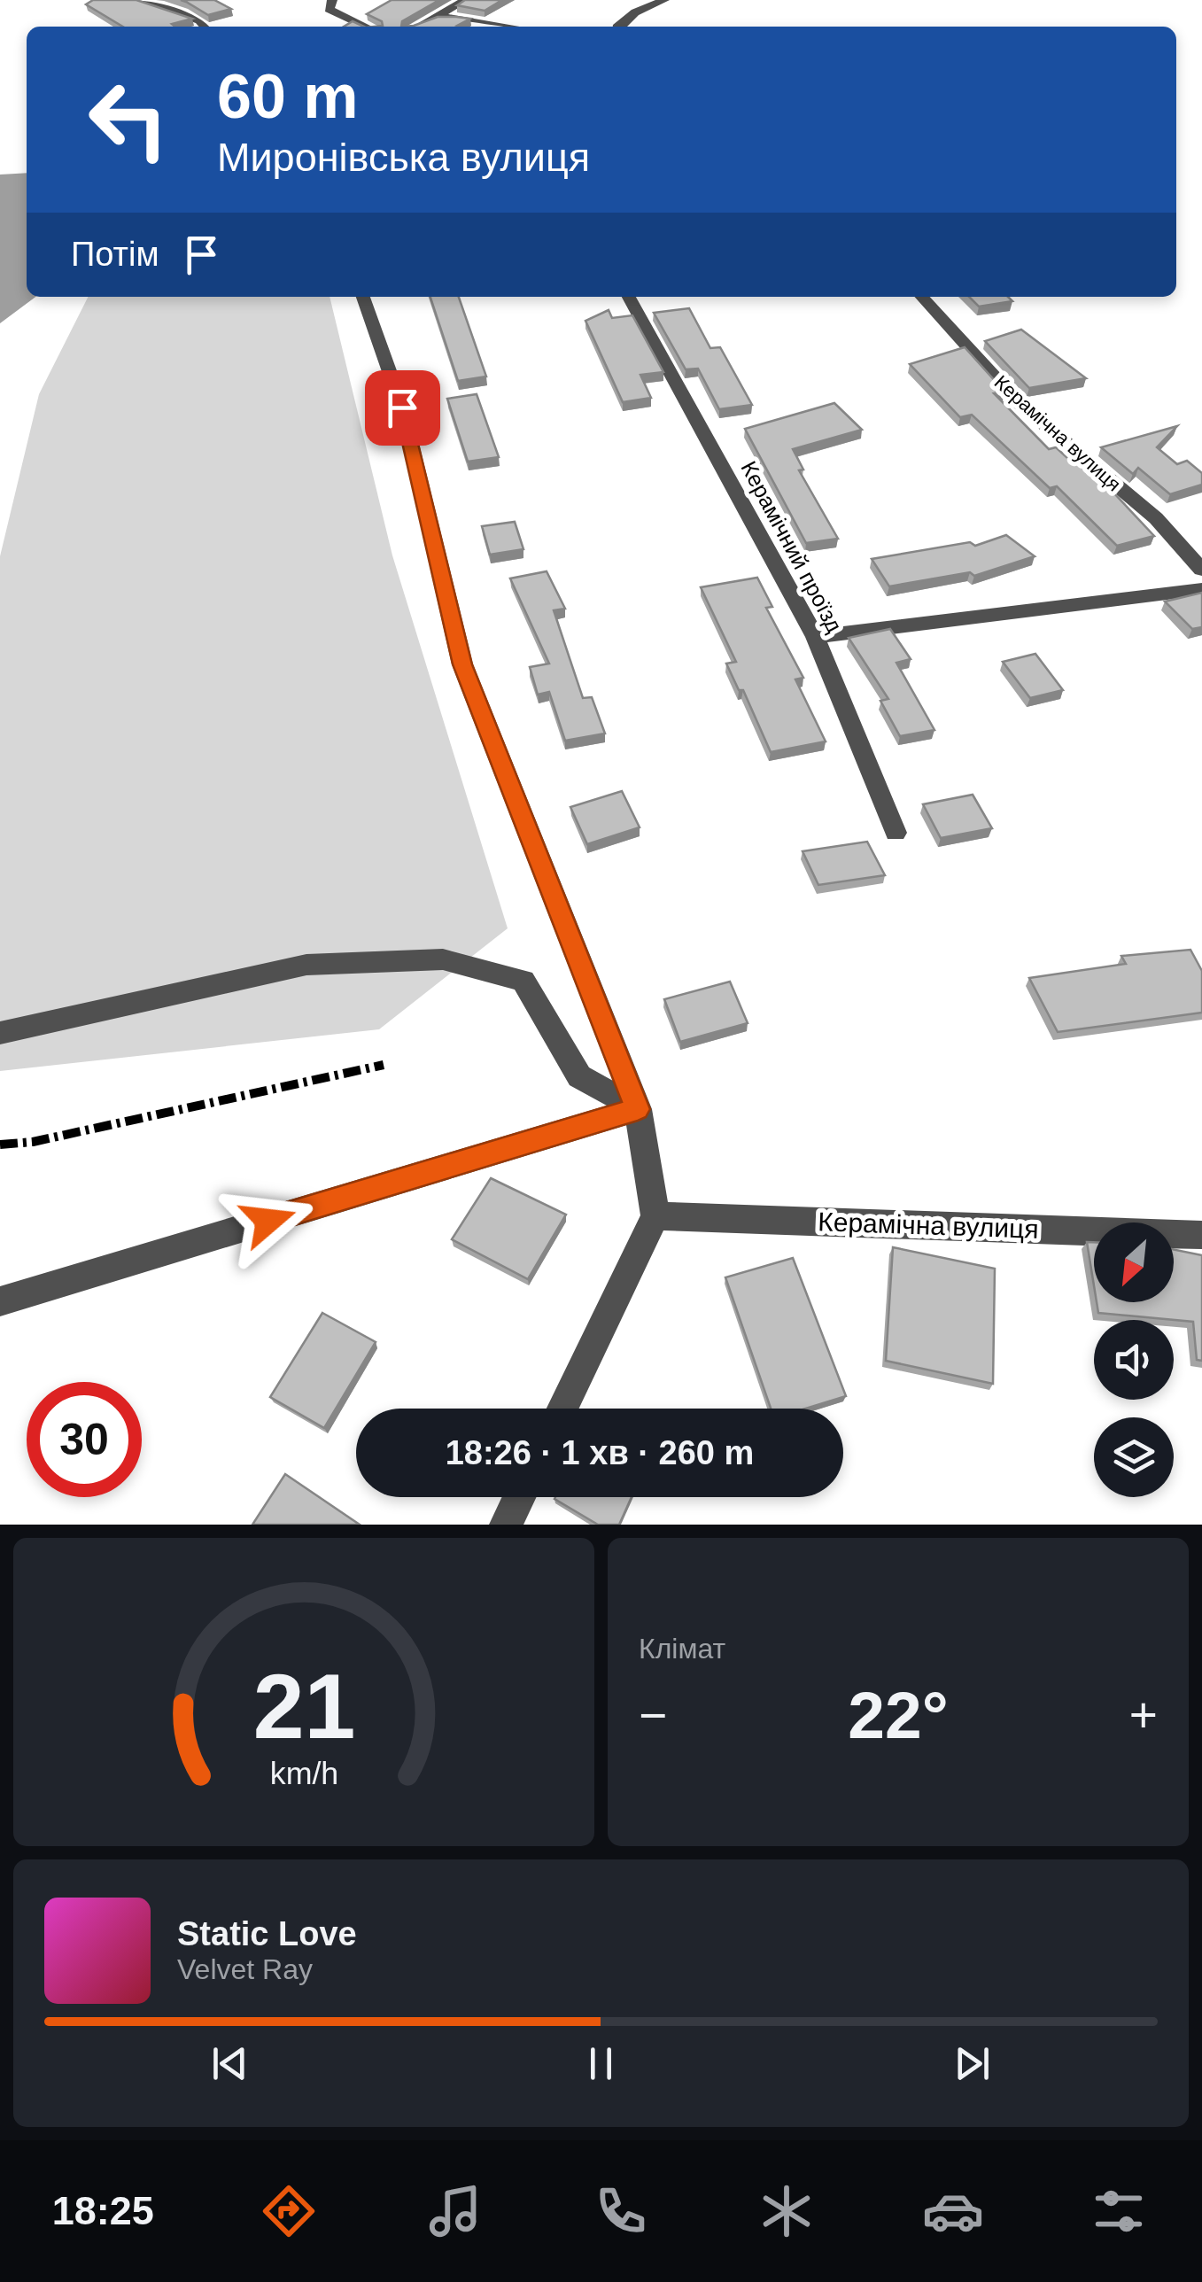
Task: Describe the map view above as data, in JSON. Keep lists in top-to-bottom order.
{
  "streets": {
    "street": ["Керамічна вулиця", "Керамічний проїзд"]
  },
  "north": "bottom left",
  "page": {
    "turn": ["60 m", "Миронівська вулиця"],
    "then": "Потім",
    "limit": "30",
    "trip": "18:26 · 1 хв · 260 m",
    "tile": "Клімат",
    "heat": ["−", "22°", "+"],
    "song": ["Static Love", "Velvet Ray"],
    "tabs": "18:25",
    "gauge": ["21", "km/h"]
  }
}
